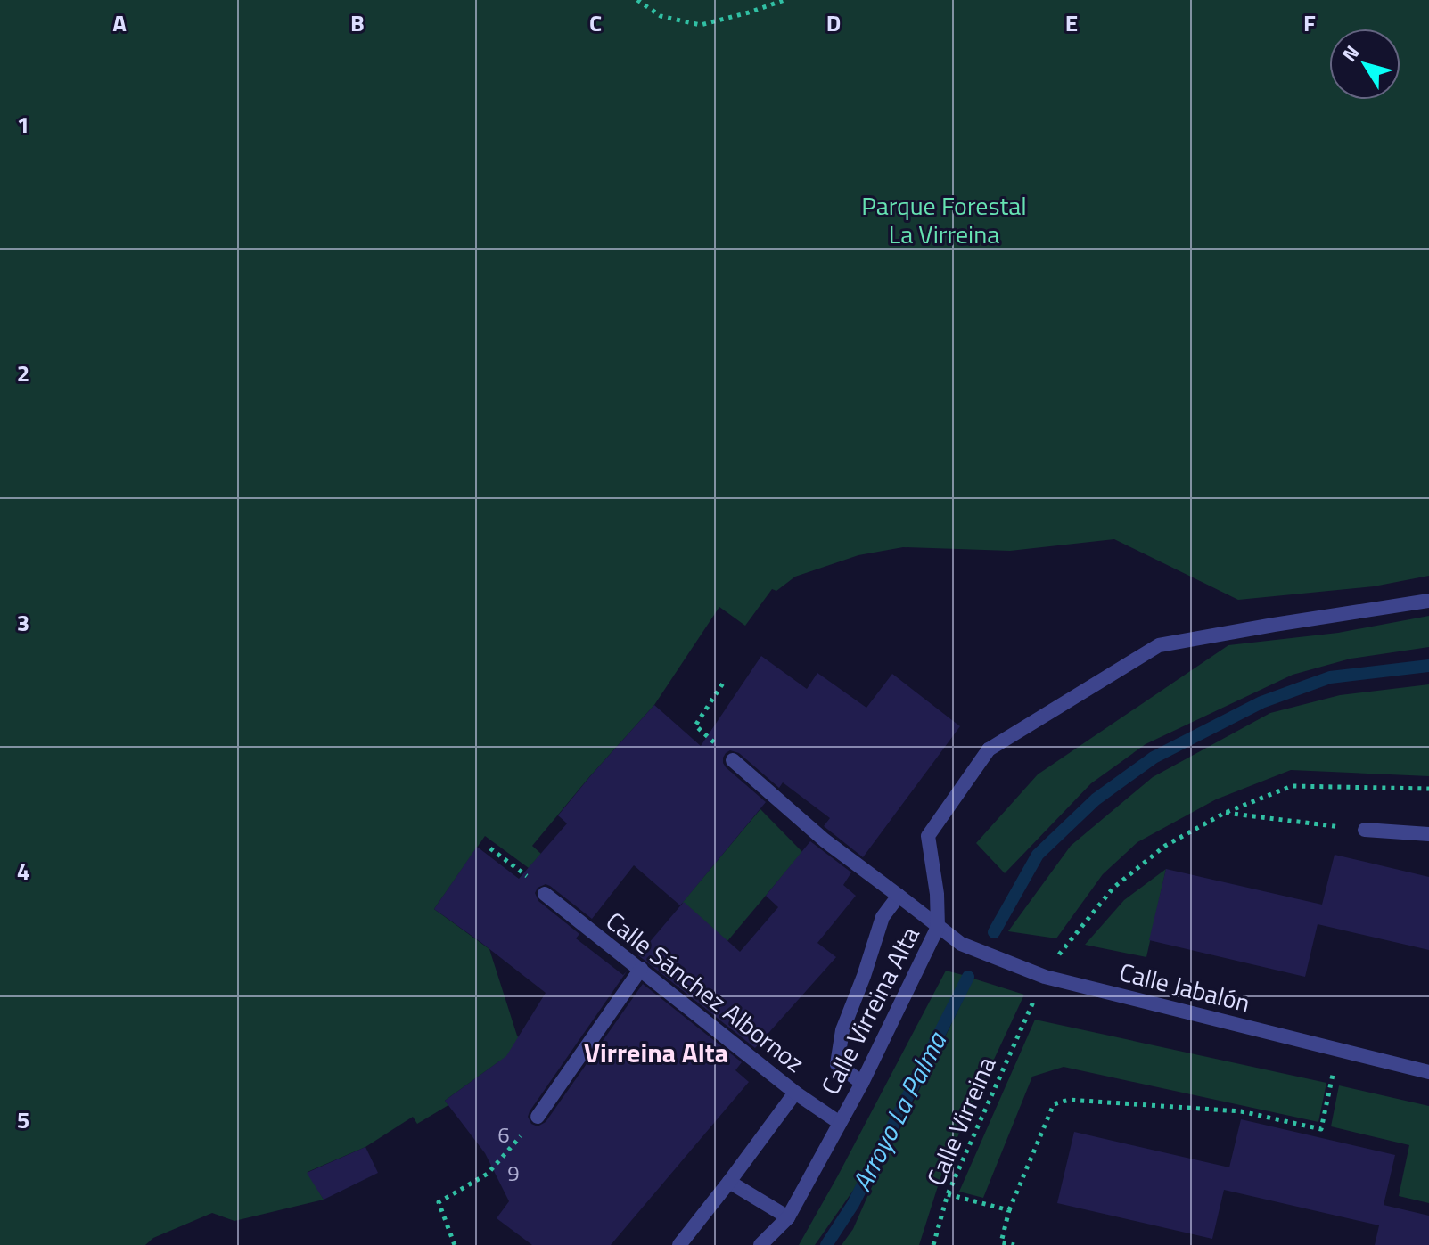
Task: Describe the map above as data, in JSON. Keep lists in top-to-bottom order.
{
  "streets": {
    "street": ["Calle Jabalón", "Calle Sánchez Albornoz", "Calle Virreina Alta"],
    "path": ["Calle Virreina"]
  },
  "crossings": [
    ["Calle Jabalón", "Calle Virreina Alta"],
    ["Calle Sánchez Albornoz", "Calle Virreina Alta"]
  ],
  "districts": ["Virreina Alta"],
  "water": ["Arroyo La Palma"],
  "parks": ["Parque Forestal La Virreina"],
  "house_numbers": ["6", "9"],
  "north": "top left",
  "grid": {
    "columns": [
      "A",
      "B",
      "C",
      "D",
      "E",
      "F"
    ],
    "rows": [
      "1",
      "2",
      "3",
      "4",
      "5"
    ]
  }
}
